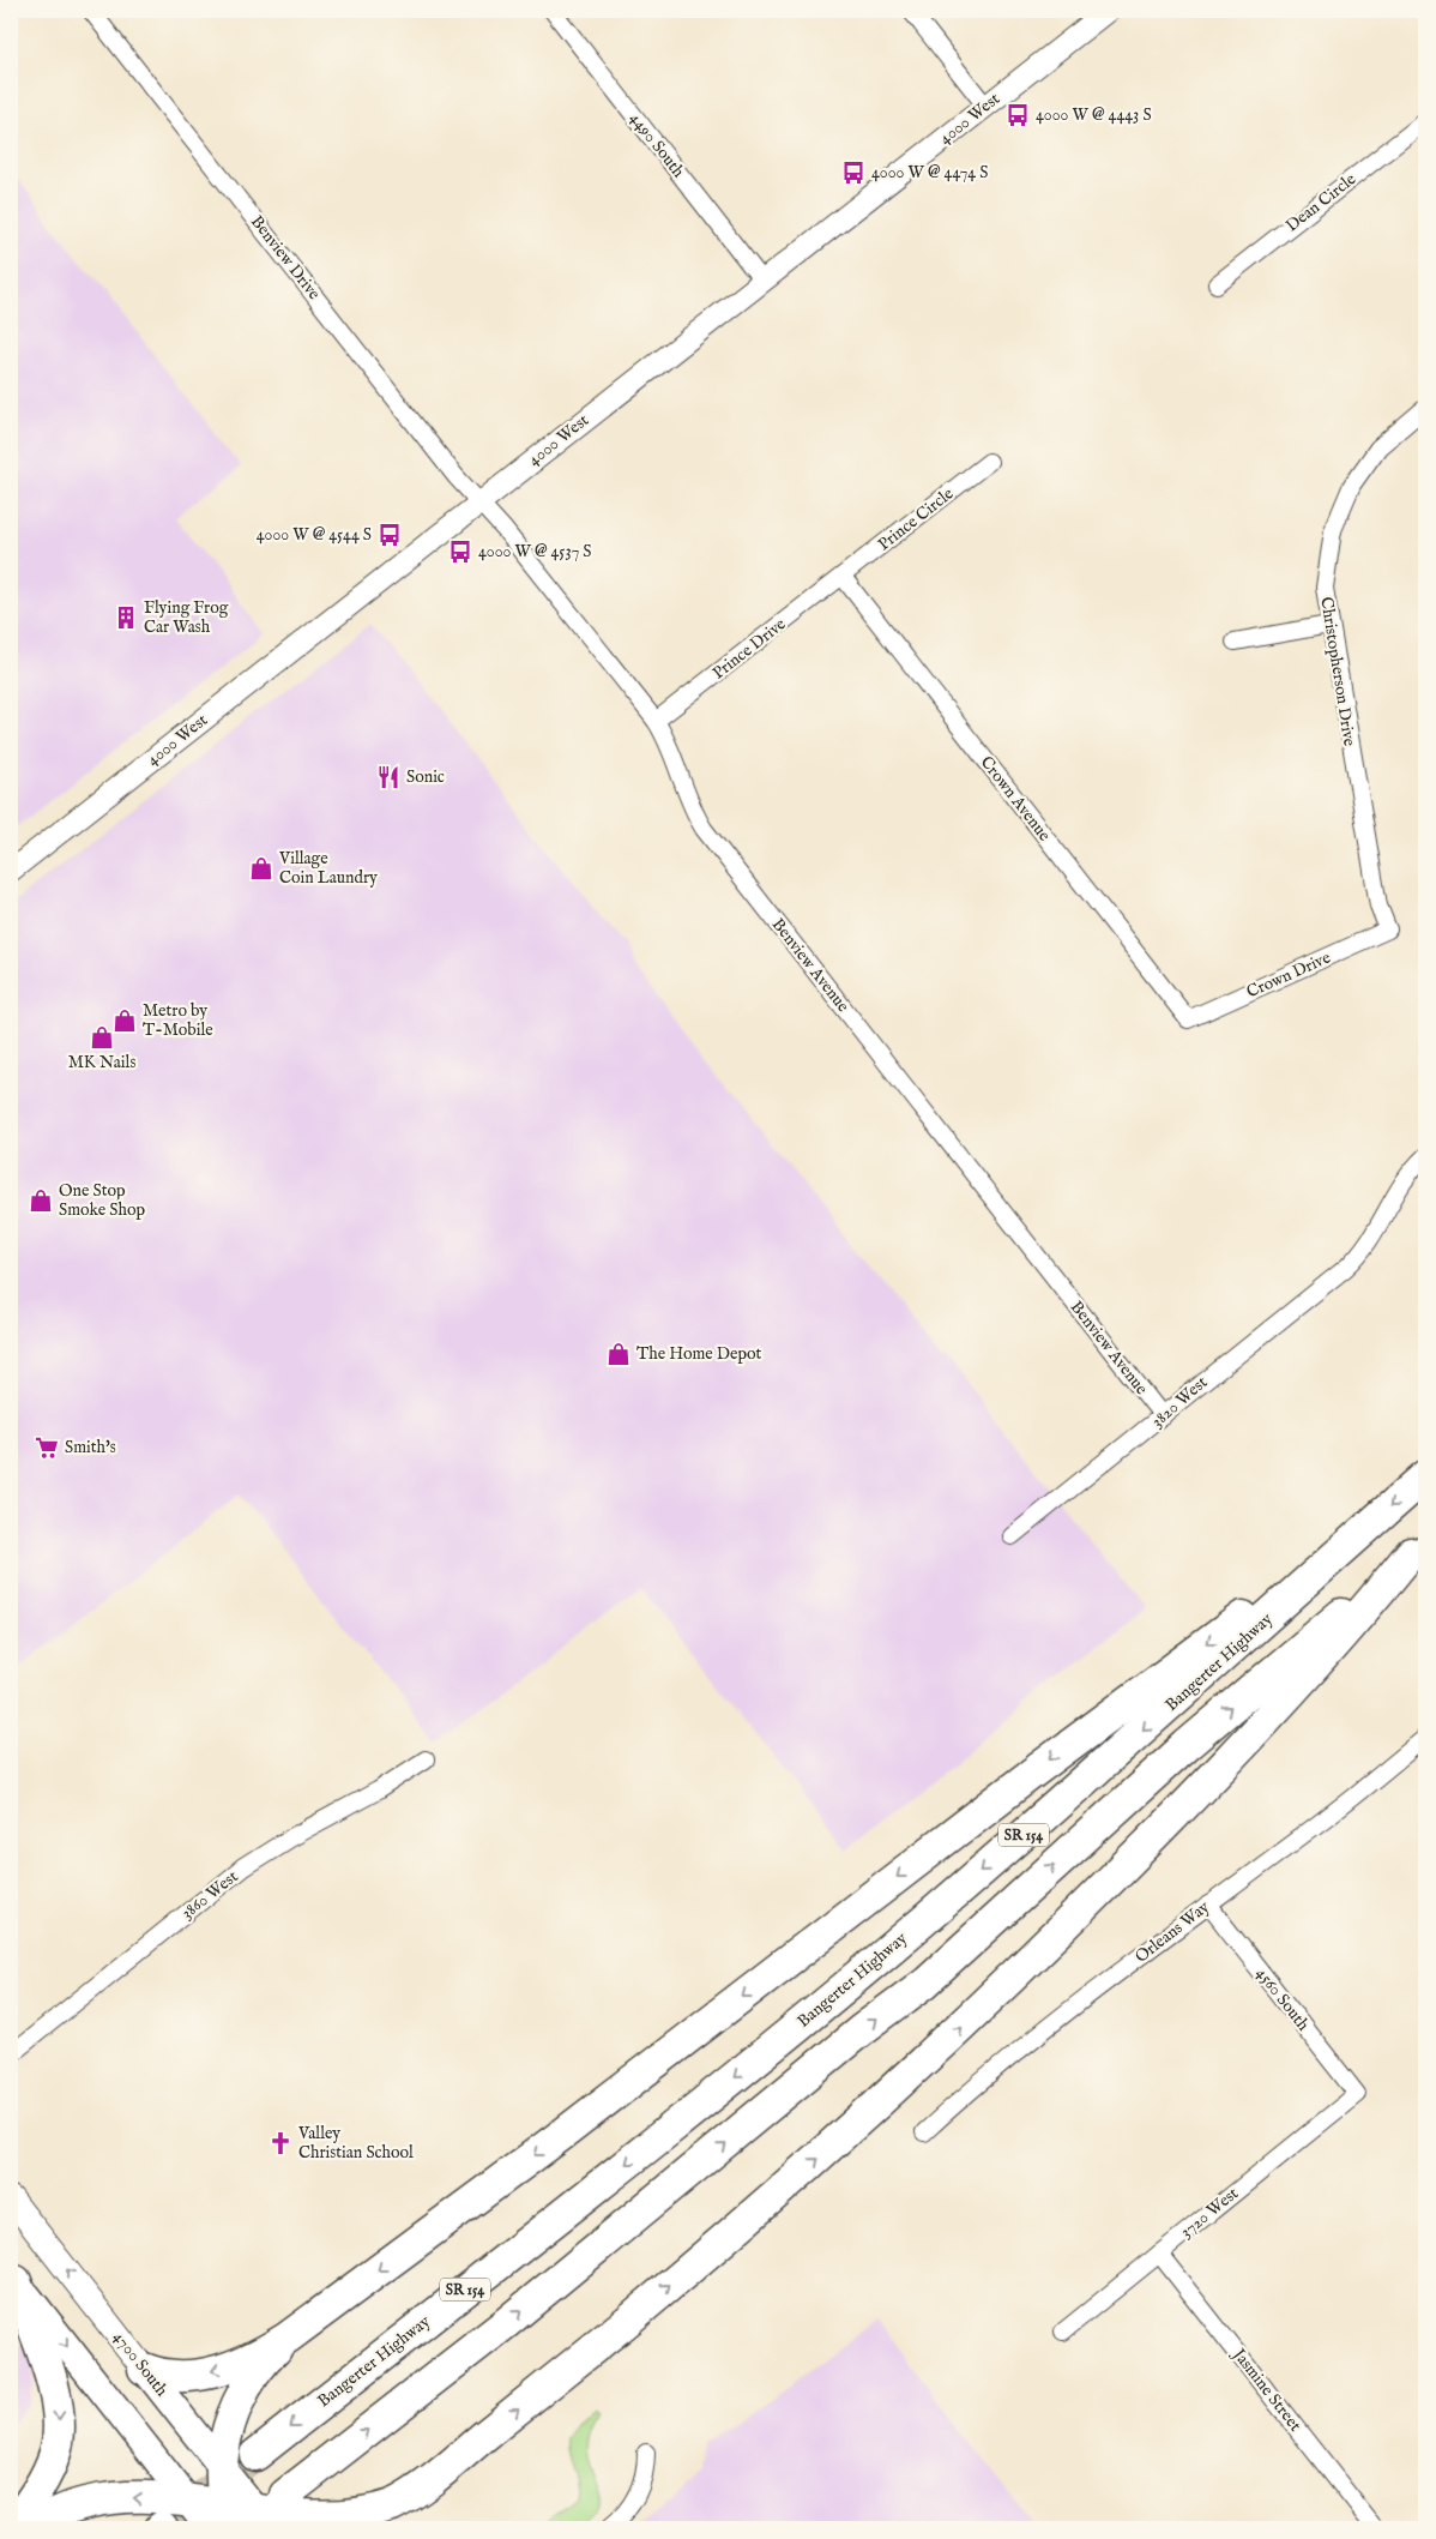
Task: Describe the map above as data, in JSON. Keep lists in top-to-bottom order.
{
  "streets": {
    "highway": ["Bangerter Highway", "SR 154"],
    "main road": ["4700 South"],
    "street": [
      "4000 West",
      "4490 South",
      "Dean Circle",
      "Benview Drive",
      "Prince Circle",
      "Prince Drive",
      "Christopherson Drive",
      "Crown Avenue",
      "Benview Avenue",
      "Crown Drive",
      "3820 West",
      "3860 West",
      "Orleans Way",
      "4560 South",
      "3720 West",
      "Jasmine Street"
    ]
  },
  "crossings": [
    ["4000 West", "4490 South"],
    ["4000 West", "Benview Drive"],
    ["4000 West", "Benview Avenue"],
    ["Benview Drive", "Benview Avenue"],
    ["Prince Circle", "Prince Drive"],
    ["Prince Circle", "Crown Avenue"],
    ["Prince Drive", "Crown Avenue"],
    ["Prince Drive", "Benview Avenue"],
    ["Christopherson Drive", "Crown Drive"],
    ["Crown Avenue", "Crown Drive"],
    ["Benview Avenue", "3820 West"],
    ["Orleans Way", "4560 South"],
    ["4560 South", "3720 West"],
    ["3720 West", "Jasmine Street"]
  ],
  "places": {
    "bus stop": [
      "4000 W @ 4443 S",
      "4000 W @ 4474 S",
      "4000 W @ 4544 S",
      "4000 W @ 4537 S"
    ],
    "building": ["Flying Frog Car Wash"],
    "restaurant": ["Sonic"],
    "shop": [
      "Village Coin Laundry",
      "Metro by T-Mobile",
      "MK Nails",
      "One Stop Smoke Shop",
      "The Home Depot"
    ],
    "supermarket": ["Smith's"],
    "church": ["Valley Christian School"]
  }
}
